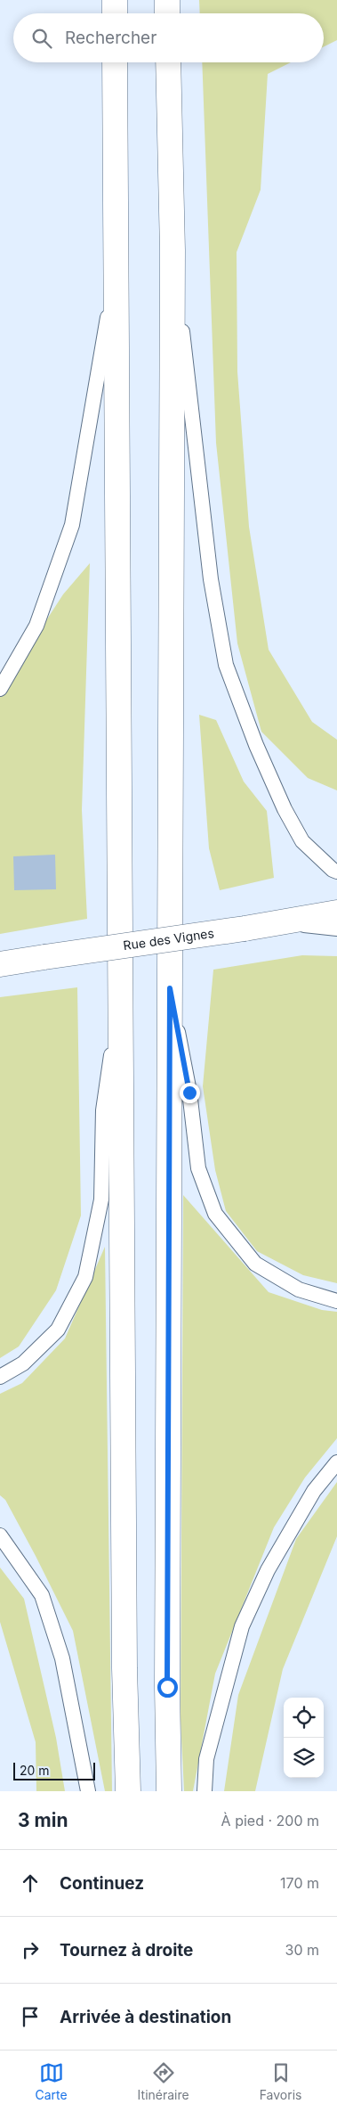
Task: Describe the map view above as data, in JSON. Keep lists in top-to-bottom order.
{
  "streets": {
    "main road": ["Rue des Vignes"]
  },
  "scale_bar": "20 m",
  "page": {
    "search": "Rechercher",
    "scale": "20 m",
    "heading": ["3 min", "À pied · 200 m"],
    "list": [
      ["Continuez", "170 m"],
      ["Tournez à droite", "30 m"],
      "Arrivée à destination"
    ],
    "nav": ["Carte", "Itinéraire", "Favoris"]
  }
}
